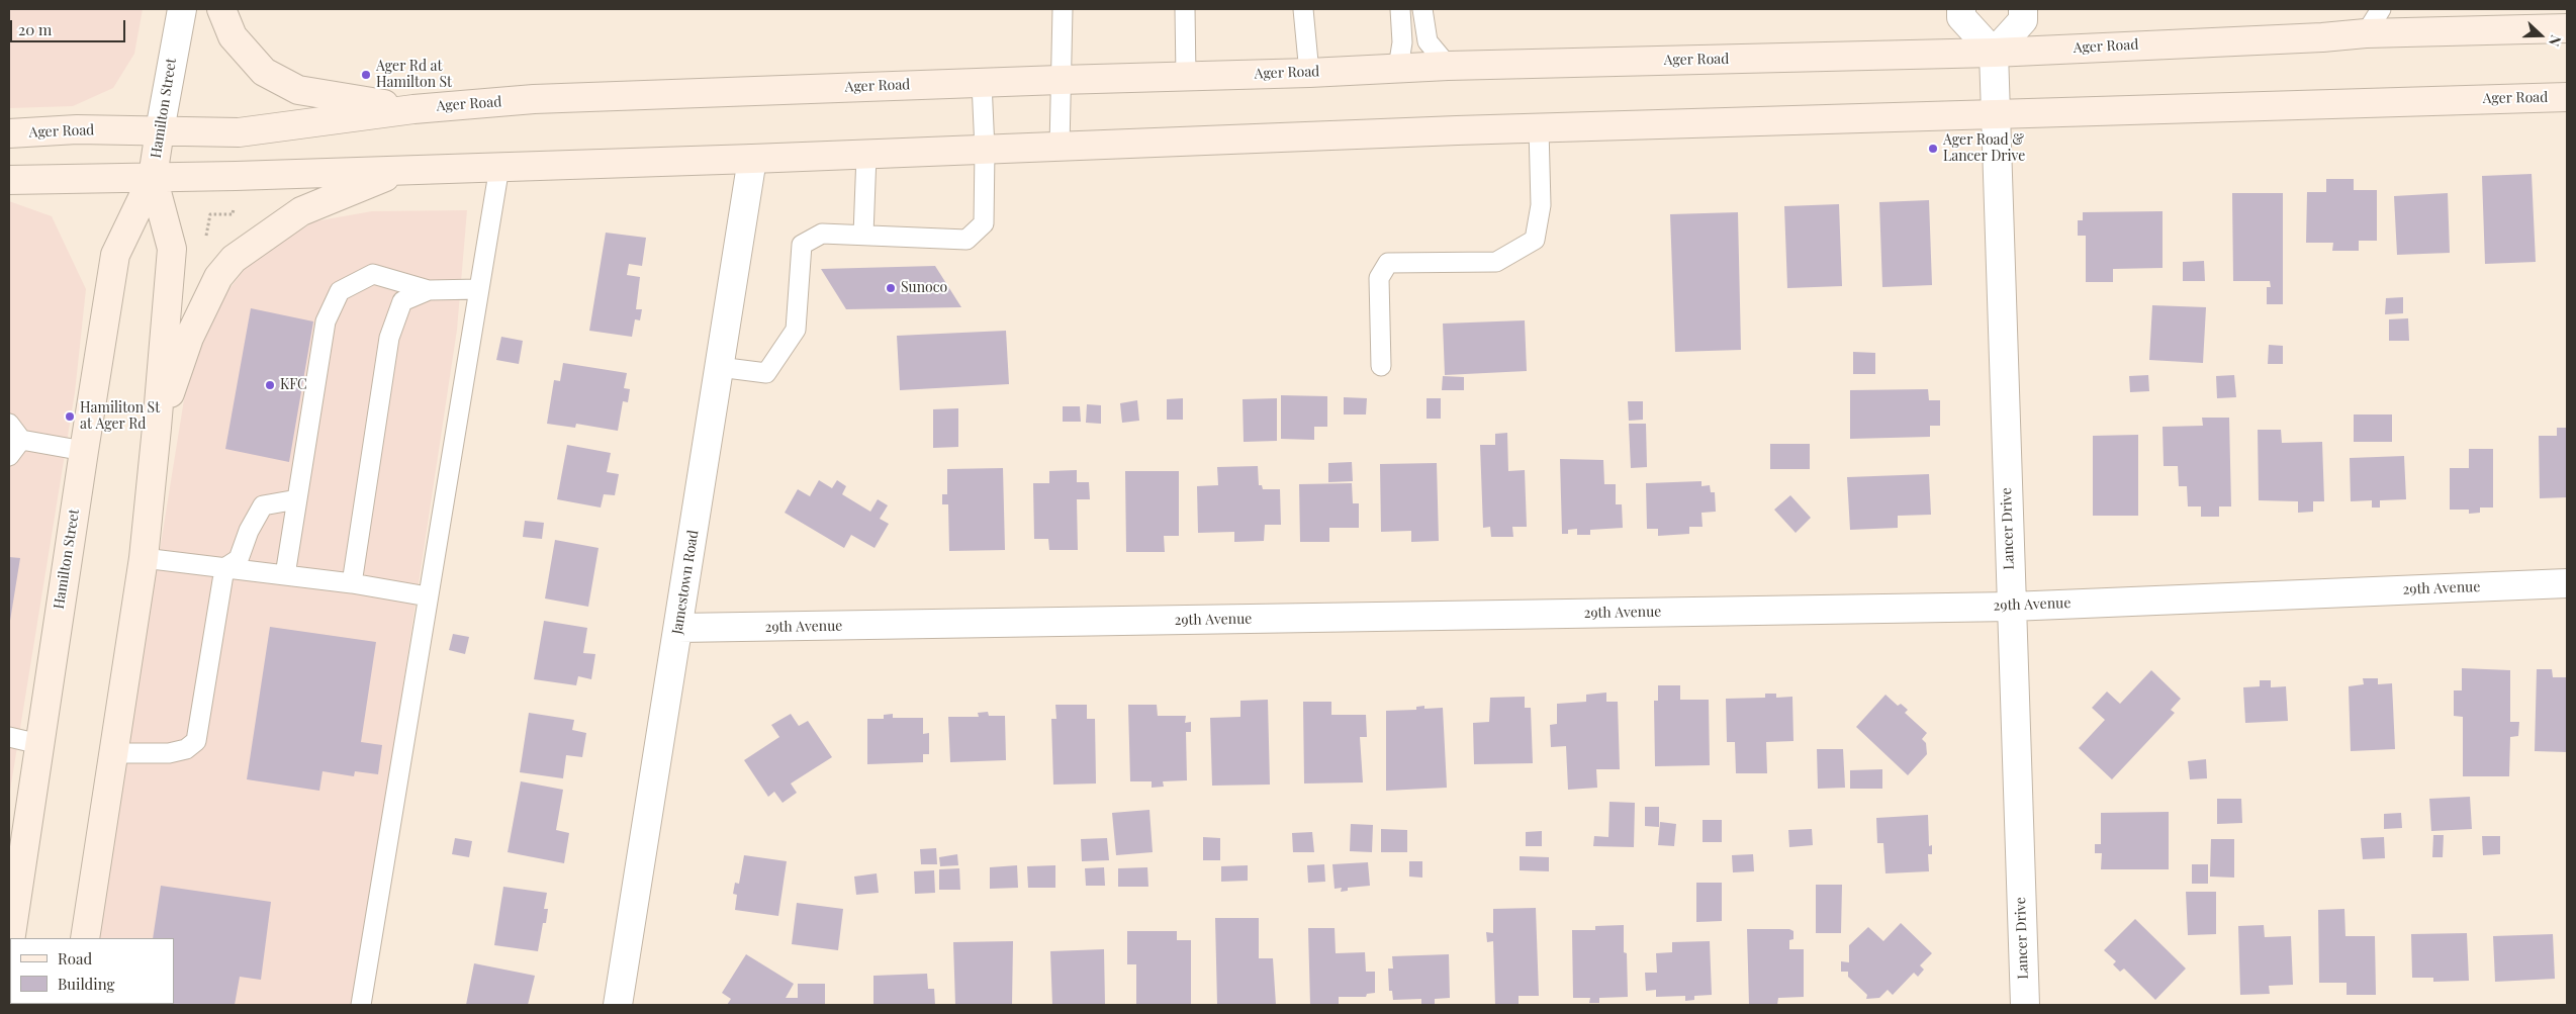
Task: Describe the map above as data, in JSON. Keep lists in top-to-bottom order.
{
  "streets": {
    "main road": ["Ager Road", "Hamilton Street"],
    "street": ["Lancer Drive", "Jamestown Road", "29th Avenue"]
  },
  "crossings": [
    ["Ager Road", "Hamilton Street"],
    ["Ager Road", "Lancer Drive"],
    ["Ager Road", "Jamestown Road"],
    ["Lancer Drive", "29th Avenue"],
    ["Jamestown Road", "29th Avenue"]
  ],
  "places": [
    "Ager Rd at Hamilton St",
    "Ager Road & Lancer Drive",
    "Sunoco",
    "KFC",
    "Hamiliton St at Ager Rd"
  ],
  "legend": ["Road", "Building"],
  "scale_bar": "20 m",
  "north": "right"
}
